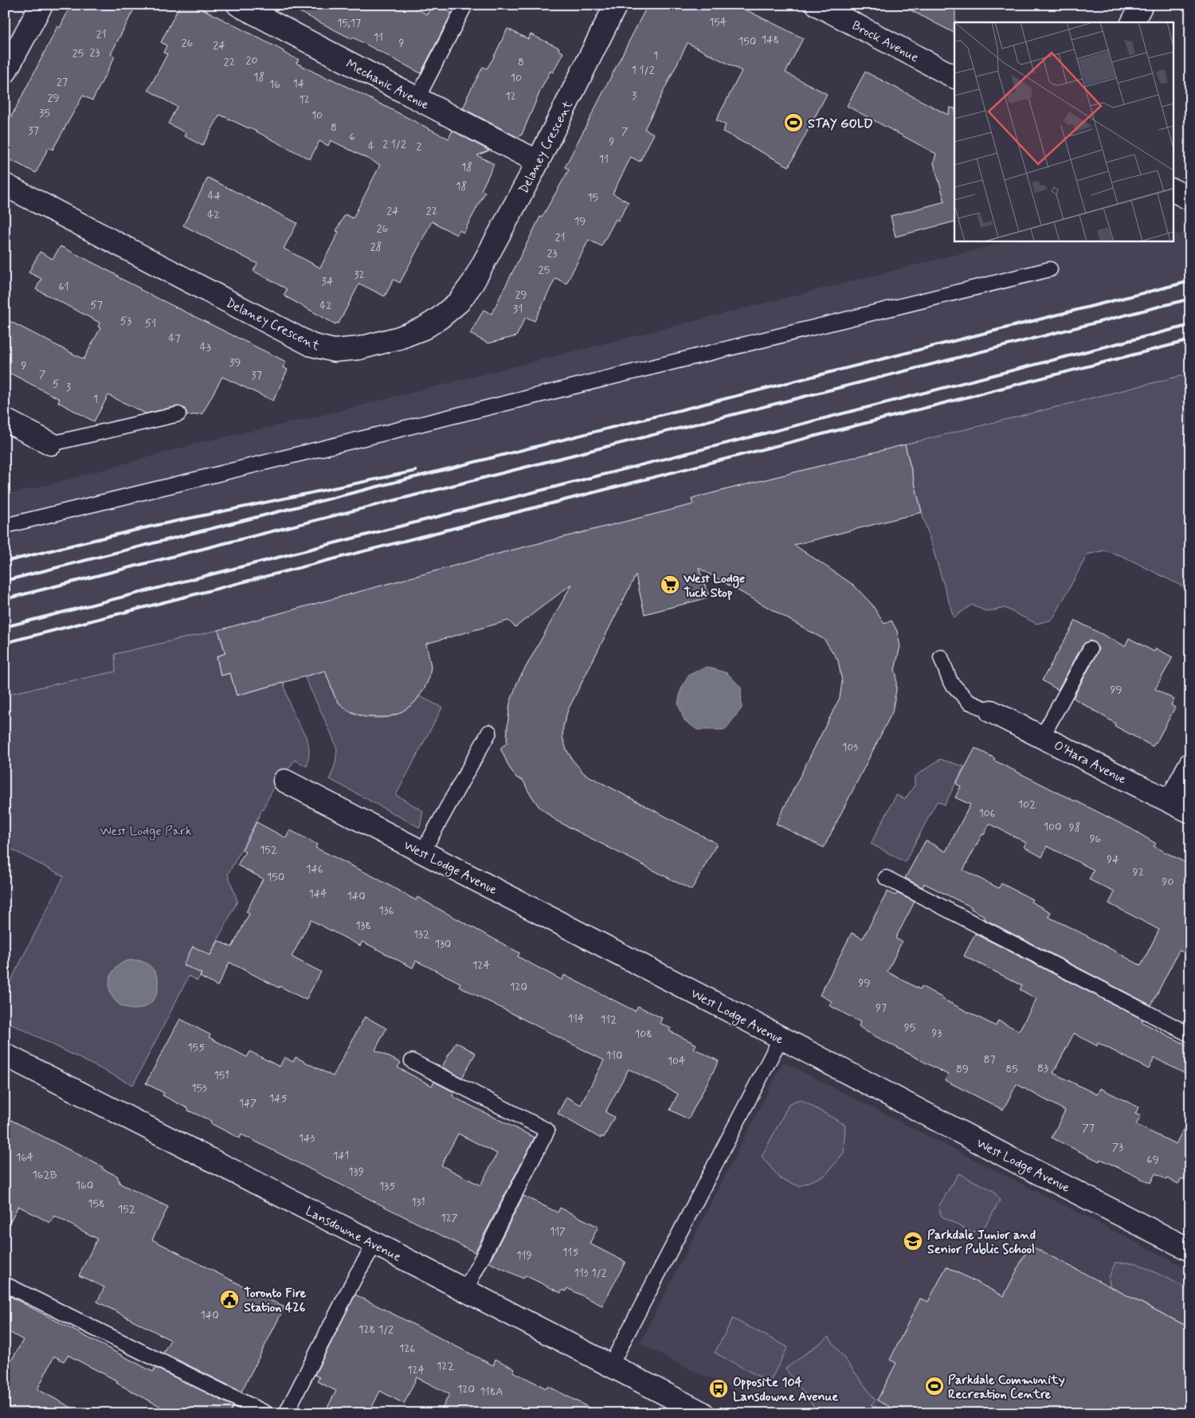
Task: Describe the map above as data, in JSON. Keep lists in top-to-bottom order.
{
  "streets": {
    "street": [
      "Brock Avenue",
      "Mechanic Avenue",
      "Delaney Crescent",
      "O'Hara Avenue",
      "West Lodge Avenue",
      "Lansdowne Avenue"
    ]
  },
  "crossings": [
    ["Mechanic Avenue", "Delaney Crescent"]
  ],
  "parks": ["West Lodge Park"],
  "places": {
    "sports": ["STAY GOLD", "Parkdale Community Recreation Centre"],
    "supermarket": ["West Lodge Tuck Stop"],
    "school or university": ["Parkdale Junior and Senior Public School"],
    "public building": ["Toronto Fire Station 426"],
    "bus stop": ["Opposite 104 Lansdowne Avenue"]
  },
  "house_numbers": [
    "154",
    "15;17",
    "21",
    "11",
    "148",
    "150",
    "26",
    "9",
    "24",
    "23",
    "25",
    "1",
    "20",
    "22",
    "8",
    "1 1/2",
    "18",
    "10",
    "27",
    "14",
    "16",
    "3",
    "12",
    "29",
    "12",
    "35",
    "10",
    "8",
    "37",
    "7",
    "6",
    "9",
    "2 1/2",
    "4",
    "2",
    "11",
    "18",
    "18",
    "44",
    "15",
    "24",
    "22",
    "42",
    "19",
    "26",
    "21",
    "28",
    "23",
    "25",
    "32",
    "34",
    "61",
    "29",
    "57",
    "42",
    "31",
    "53",
    "51",
    "47",
    "43",
    "39",
    "9",
    "7",
    "37",
    "5",
    "3",
    "1",
    "99",
    "103",
    "102",
    "106",
    "100",
    "98",
    "96",
    "152",
    "94",
    "146",
    "92",
    "150",
    "90",
    "144",
    "140",
    "136",
    "138",
    "132",
    "130",
    "124",
    "99",
    "120",
    "97",
    "114",
    "112",
    "95",
    "93",
    "108",
    "155",
    "110",
    "87",
    "104",
    "83",
    "89",
    "85",
    "151",
    "153",
    "145",
    "147",
    "77",
    "143",
    "73",
    "141",
    "164",
    "69",
    "139",
    "162B",
    "160",
    "135",
    "131",
    "158",
    "152",
    "127",
    "117",
    "115",
    "119",
    "113 1/2",
    "140",
    "128 1/2",
    "126",
    "122",
    "124",
    "120",
    "118A"
  ]
}
